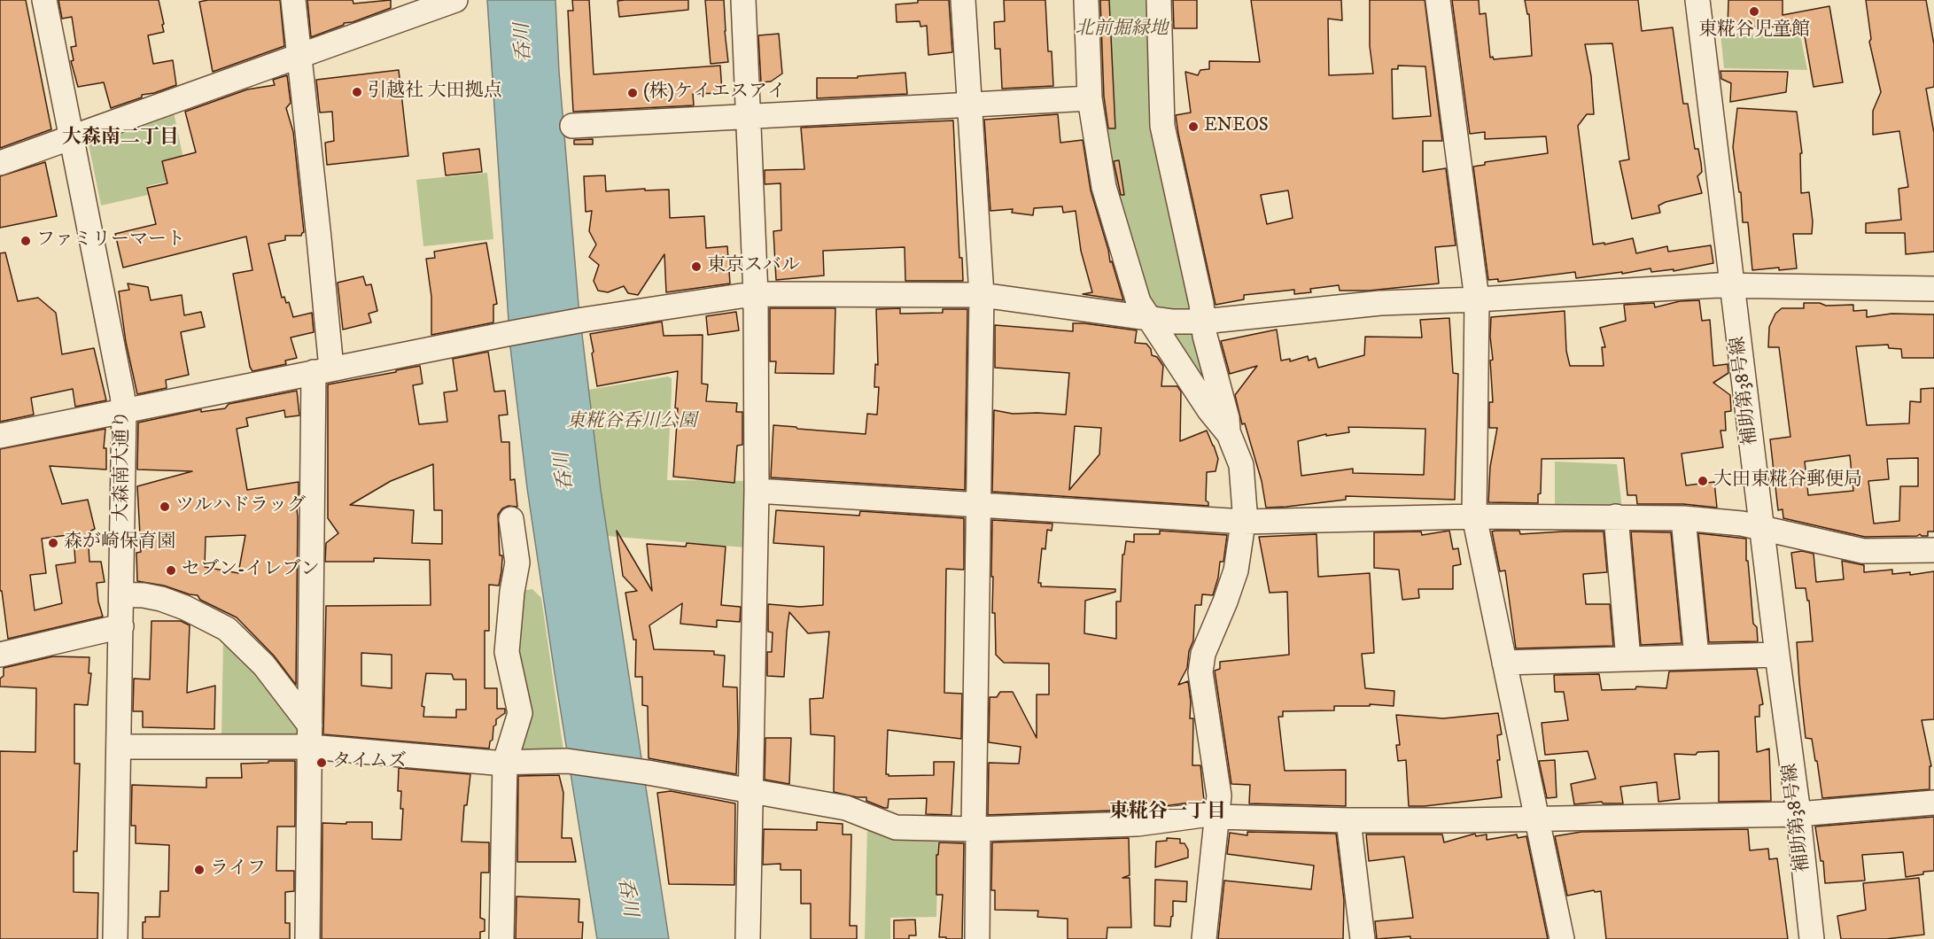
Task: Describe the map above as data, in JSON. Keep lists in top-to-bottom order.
{
  "streets": {
    "street": ["補助第38号線", "大森南大通り"]
  },
  "districts": ["大森南二丁目", "東糀谷一丁目"],
  "water": ["呑川"],
  "parks": ["北前掘緑地", "東糀谷呑川公園"],
  "places": [
    "東糀谷児童館",
    "引越社 大田拠点",
    "(株)ケイエスアイ",
    "ENEOS",
    "ファミリーマート",
    "東京スバル",
    "大田東糀谷郵便局",
    "ツルハドラッグ",
    "森が崎保育園",
    "セブン-イレブン",
    "タイムズ",
    "ライフ"
  ]
}
